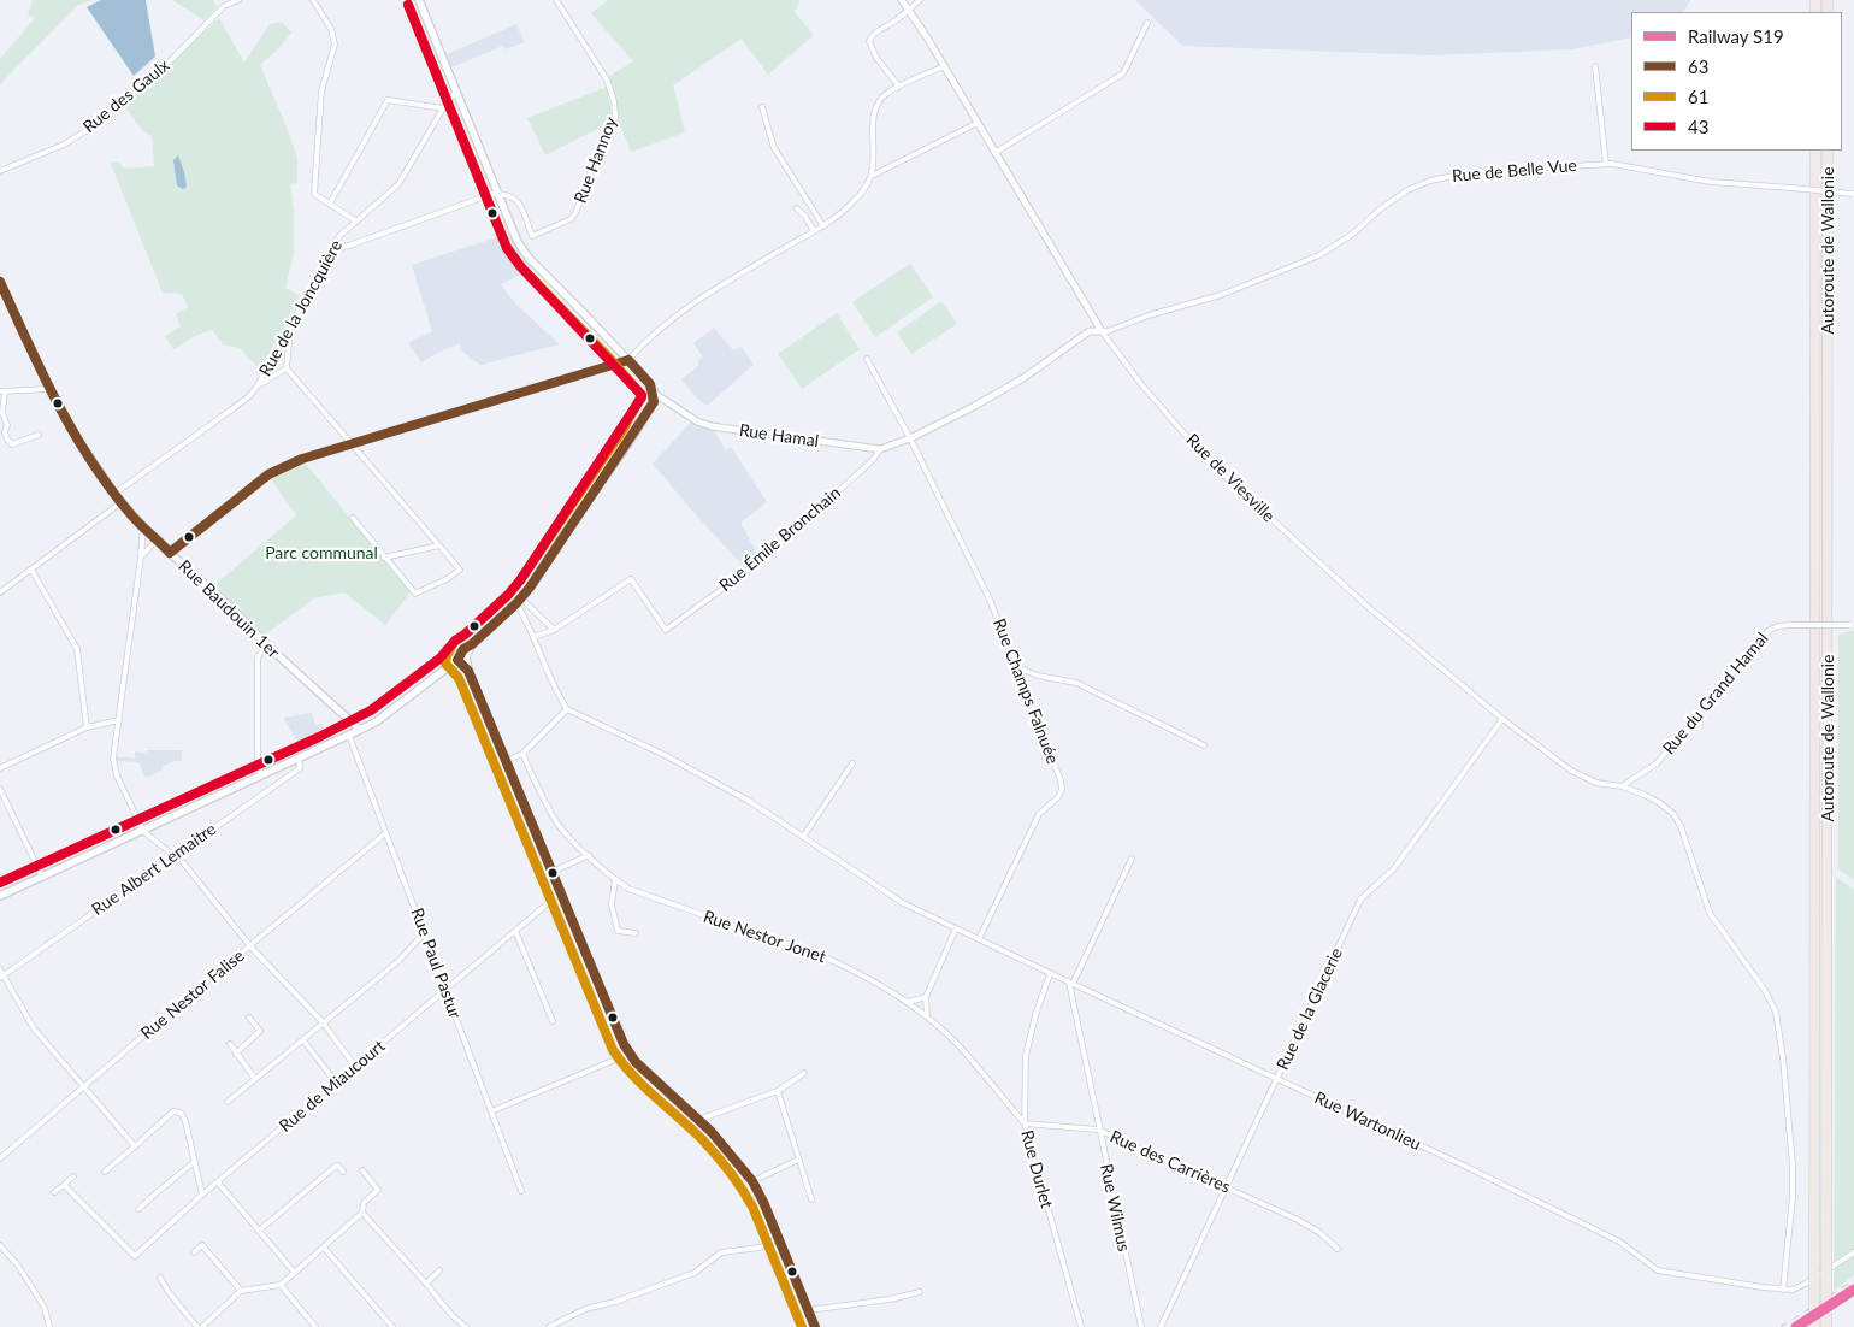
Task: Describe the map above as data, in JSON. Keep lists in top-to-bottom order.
{
  "streets": {
    "highway": ["Autoroute de Wallonie"],
    "main road": ["Rue Baudouin 1er"],
    "street": [
      "Rue des Gaulx",
      "Rue Hannoy",
      "Rue de Belle Vue",
      "Rue de la Joncquière",
      "Rue Hamal",
      "Rue de Viesville",
      "Rue Émile Bronchain",
      "Rue Champs Falnuée",
      "Rue du Grand Hamal",
      "Rue Albert Lemaitre",
      "Rue Nestor Jonet",
      "Rue Paul Pastur",
      "Rue Nestor Falise",
      "Rue de la Glacerie",
      "Rue de Miaucourt",
      "Rue Wartonlieu",
      "Rue des Carrières",
      "Rue Durlet",
      "Rue Wilmus"
    ]
  },
  "crossings": [
    ["Rue de Belle Vue", "Rue Hamal"],
    ["Rue de Belle Vue", "Rue de Viesville"],
    ["Rue de la Joncquière", "Rue Baudouin 1er"],
    ["Rue Hamal", "Rue de Viesville"],
    ["Rue Hamal", "Rue Émile Bronchain"],
    ["Rue Hamal", "Rue Champs Falnuée"],
    ["Rue de Viesville", "Rue du Grand Hamal"],
    ["Rue de Viesville", "Rue de la Glacerie"],
    ["Rue de Viesville", "Rue Wartonlieu"],
    ["Rue Champs Falnuée", "Rue Wartonlieu"],
    ["Rue Paul Pastur", "Rue Nestor Falise"],
    ["Rue Paul Pastur", "Rue de Miaucourt"],
    ["Rue de la Glacerie", "Rue Wartonlieu"],
    ["Rue de la Glacerie", "Rue des Carrières"],
    ["Rue Wartonlieu", "Rue Durlet"],
    ["Rue Wartonlieu", "Rue Wilmus"],
    ["Rue des Carrières", "Rue Durlet"],
    ["Rue des Carrières", "Rue Wilmus"]
  ],
  "parks": ["Parc communal"],
  "lines": [
    "transit line 61",
    "transit line 43",
    "transit line 63",
    "rail line S19"
  ],
  "legend": [
    "Railway S19",
    "63",
    "61",
    "43"
  ]
}
